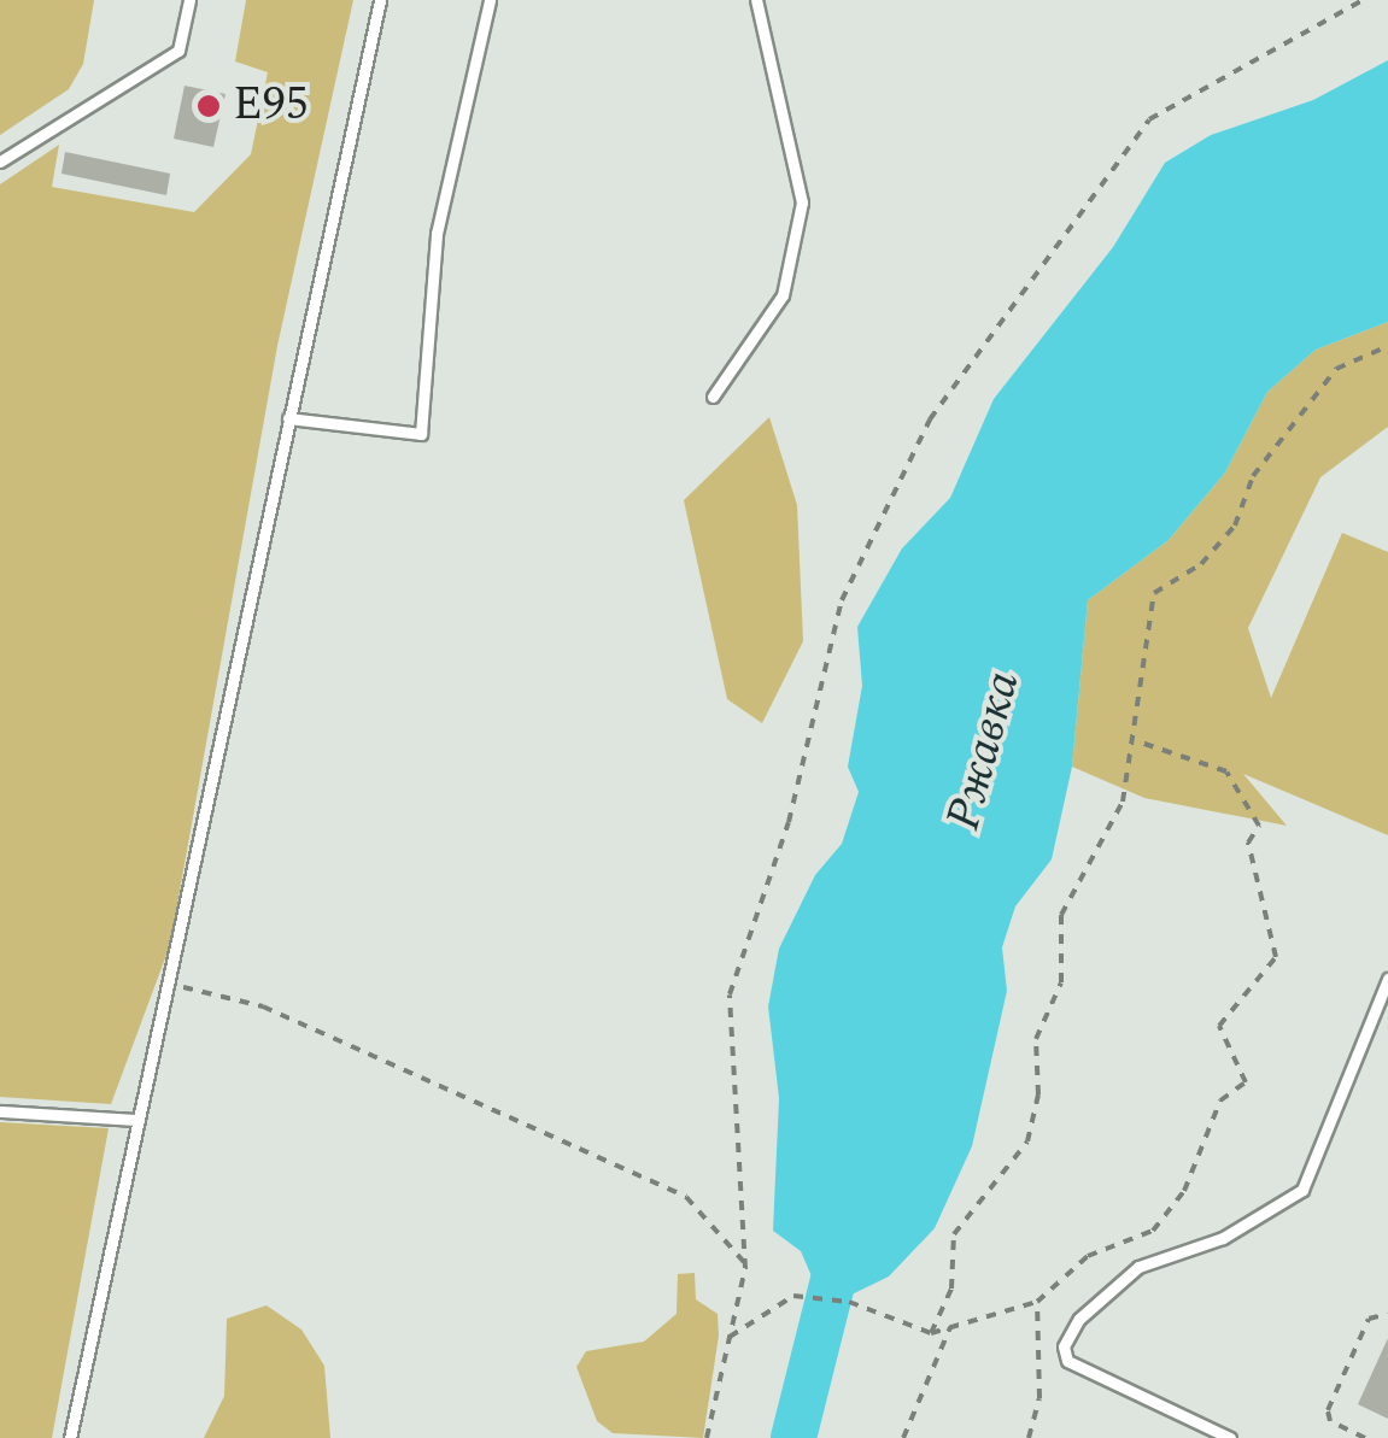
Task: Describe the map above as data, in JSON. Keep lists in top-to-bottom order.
{
  "water": ["Ржавка"],
  "places": ["E95"]
}
